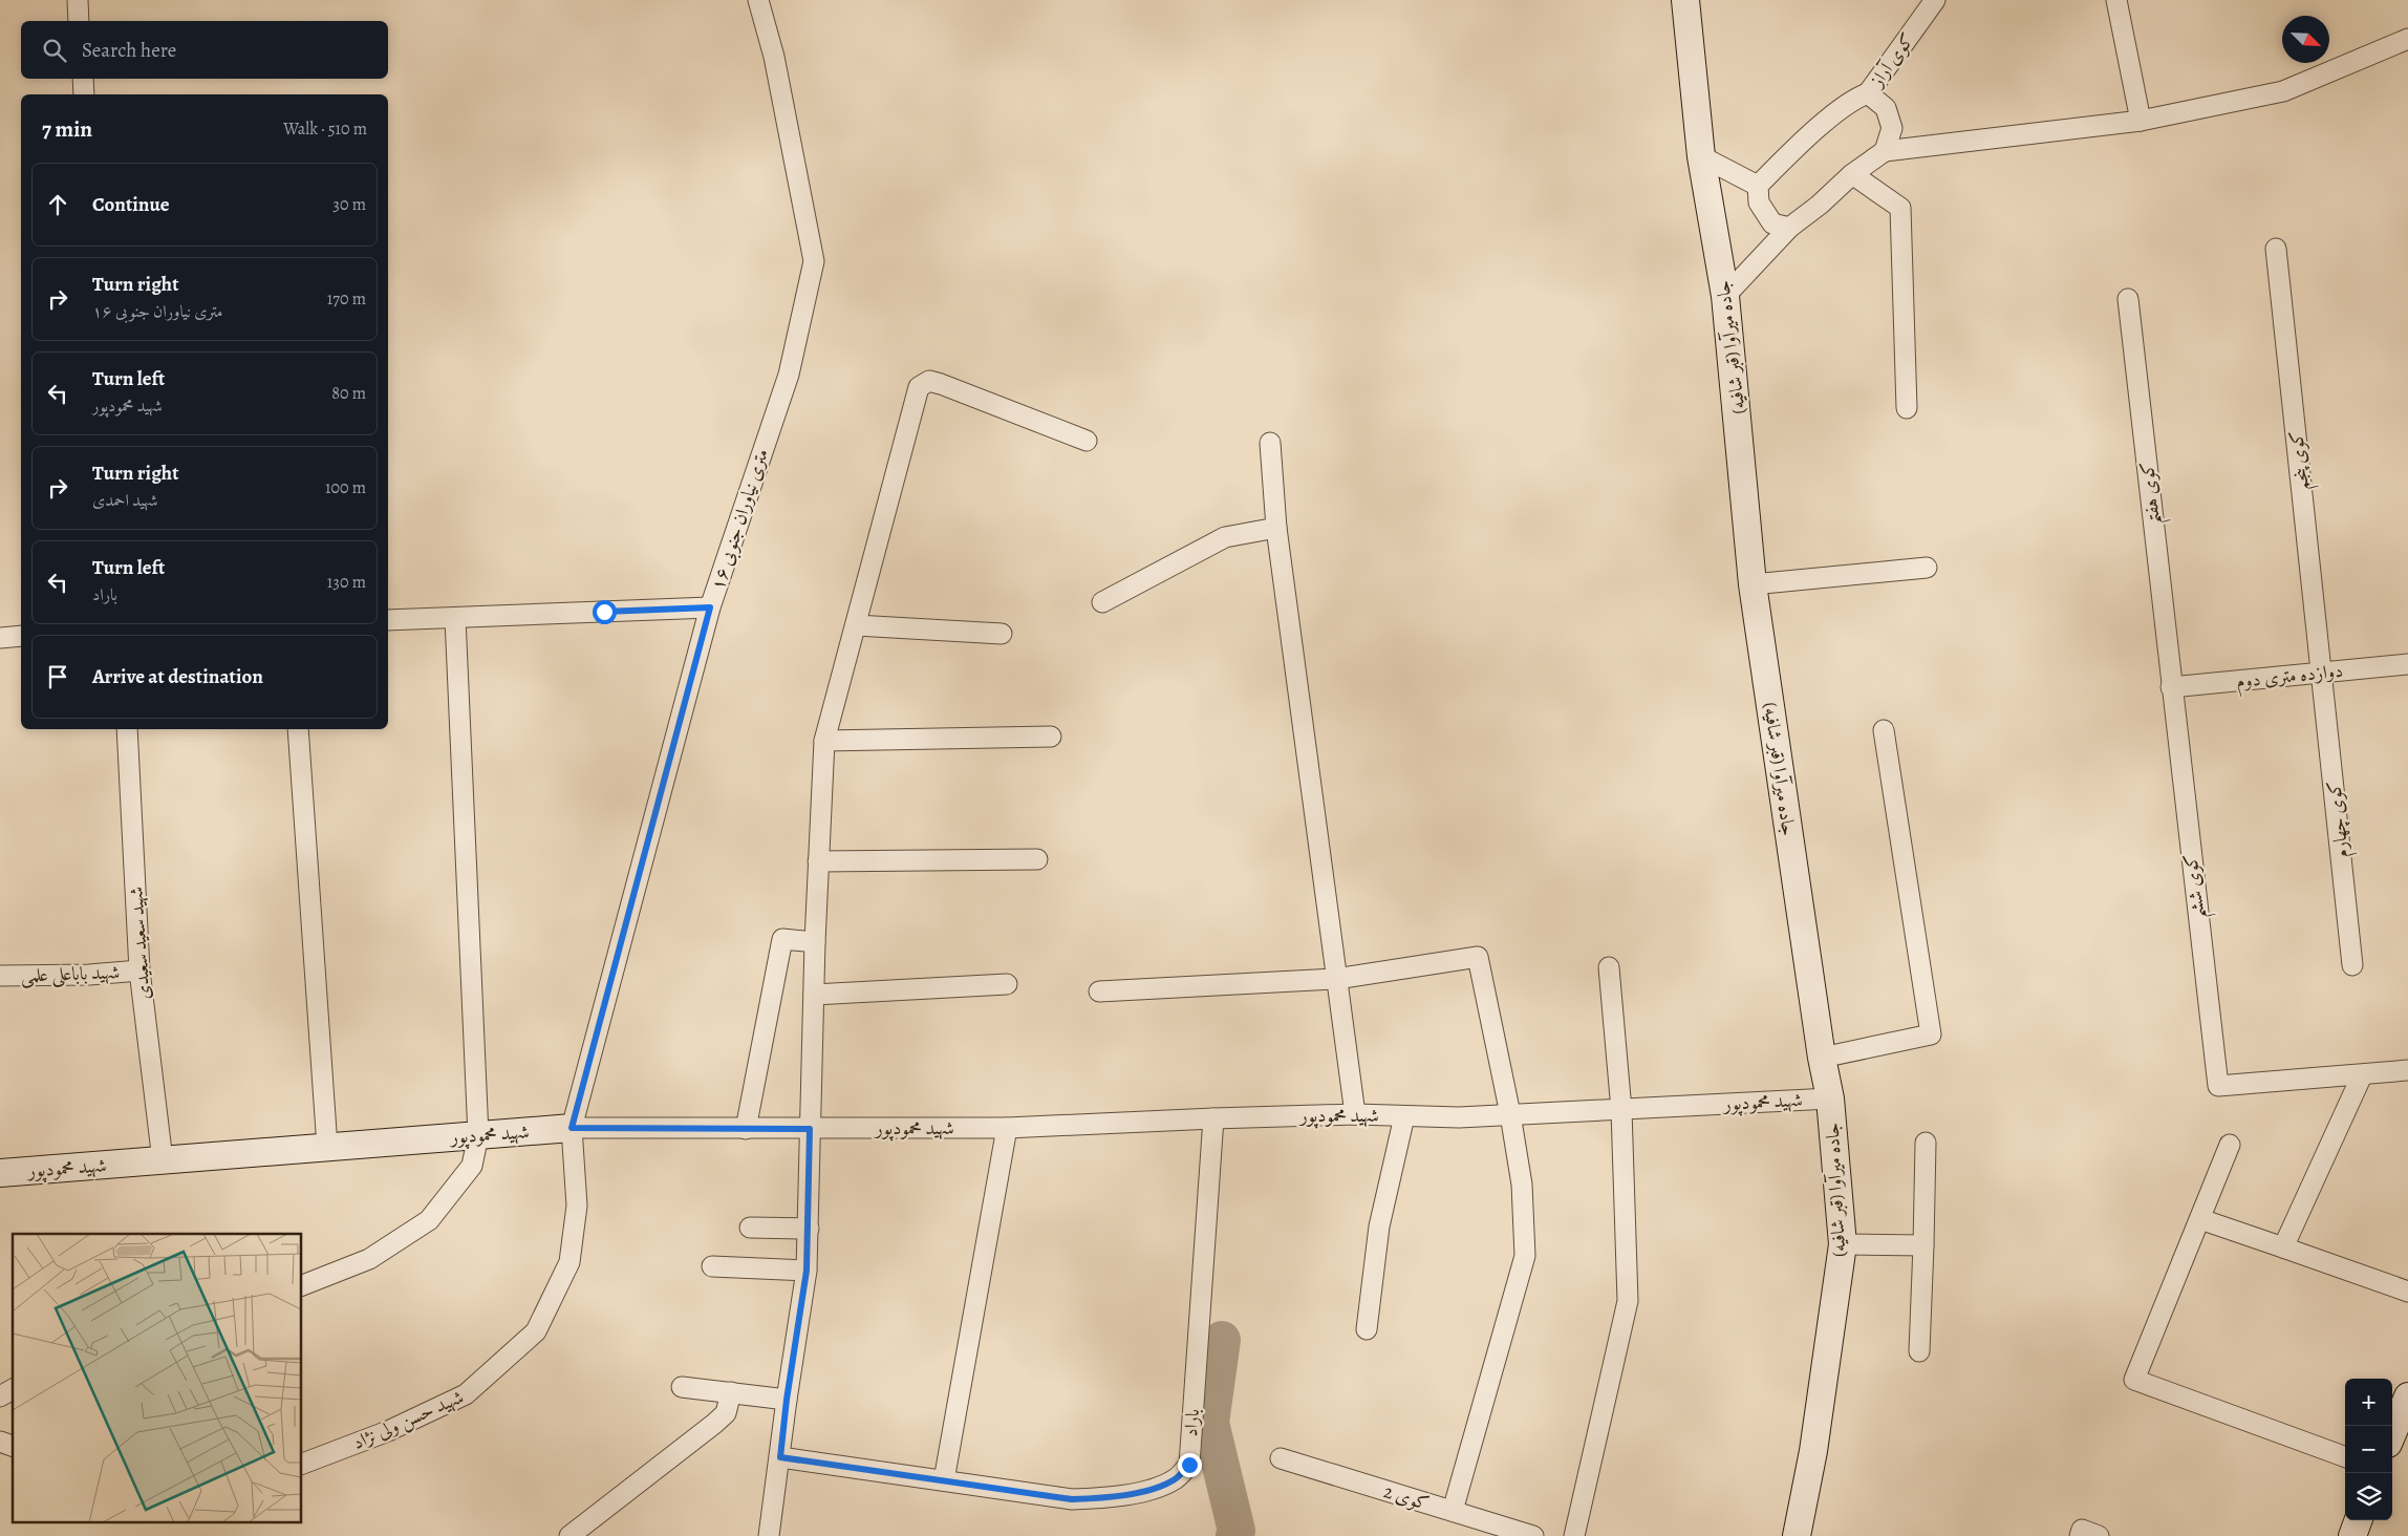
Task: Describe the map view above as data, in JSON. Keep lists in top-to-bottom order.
{
  "streets": {
    "street": [
      "کوی آراز",
      "جاده میرآوا (قبر شافیه)",
      "کوی پنجم",
      "کوی هفتم",
      "۱۶ متری نیاوران جنوبی",
      "دوازده متری دوم",
      "کوی چهارم",
      "کوی ششم",
      "شهید سعید سعیدی",
      "شهید باباعلی علمی",
      "شهید محمودپور",
      "شهید حسن ولی نژاد",
      "باراد",
      "کوی 2"
    ]
  },
  "crossings": [
    ["جاده میرآوا (قبر شافیه)", "شهید محمودپور"],
    ["کوی پنجم", "دوازده متری دوم"],
    ["کوی پنجم", "کوی چهارم"],
    ["کوی هفتم", "دوازده متری دوم"],
    ["کوی هفتم", "کوی ششم"],
    ["۱۶ متری نیاوران جنوبی", "شهید محمودپور"],
    ["۱۶ متری نیاوران جنوبی", "شهید حسن ولی نژاد"],
    ["دوازده متری دوم", "کوی چهارم"],
    ["دوازده متری دوم", "کوی ششم"],
    ["شهید سعید سعیدی", "شهید باباعلی علمی"],
    ["شهید سعید سعیدی", "شهید محمودپور"],
    ["شهید محمودپور", "شهید حسن ولی نژاد"],
    ["شهید محمودپور", "باراد"]
  ],
  "north": "bottom right",
  "page": {
    "search": "Search here",
    "heading": ["7 min", "Walk · 510 m"],
    "list": [
      ["Continue", "30 m"],
      ["Turn right", "۱۶ متری نیاوران جنوبی", "170 m"],
      ["Turn left", "شهید محمودپور", "80 m"],
      ["Turn right", "شهید احمدی", "100 m"],
      ["Turn left", "باراد", "130 m"],
      "Arrive at destination"
    ],
    "map_buttons": ["+", "−"]
  }
}
